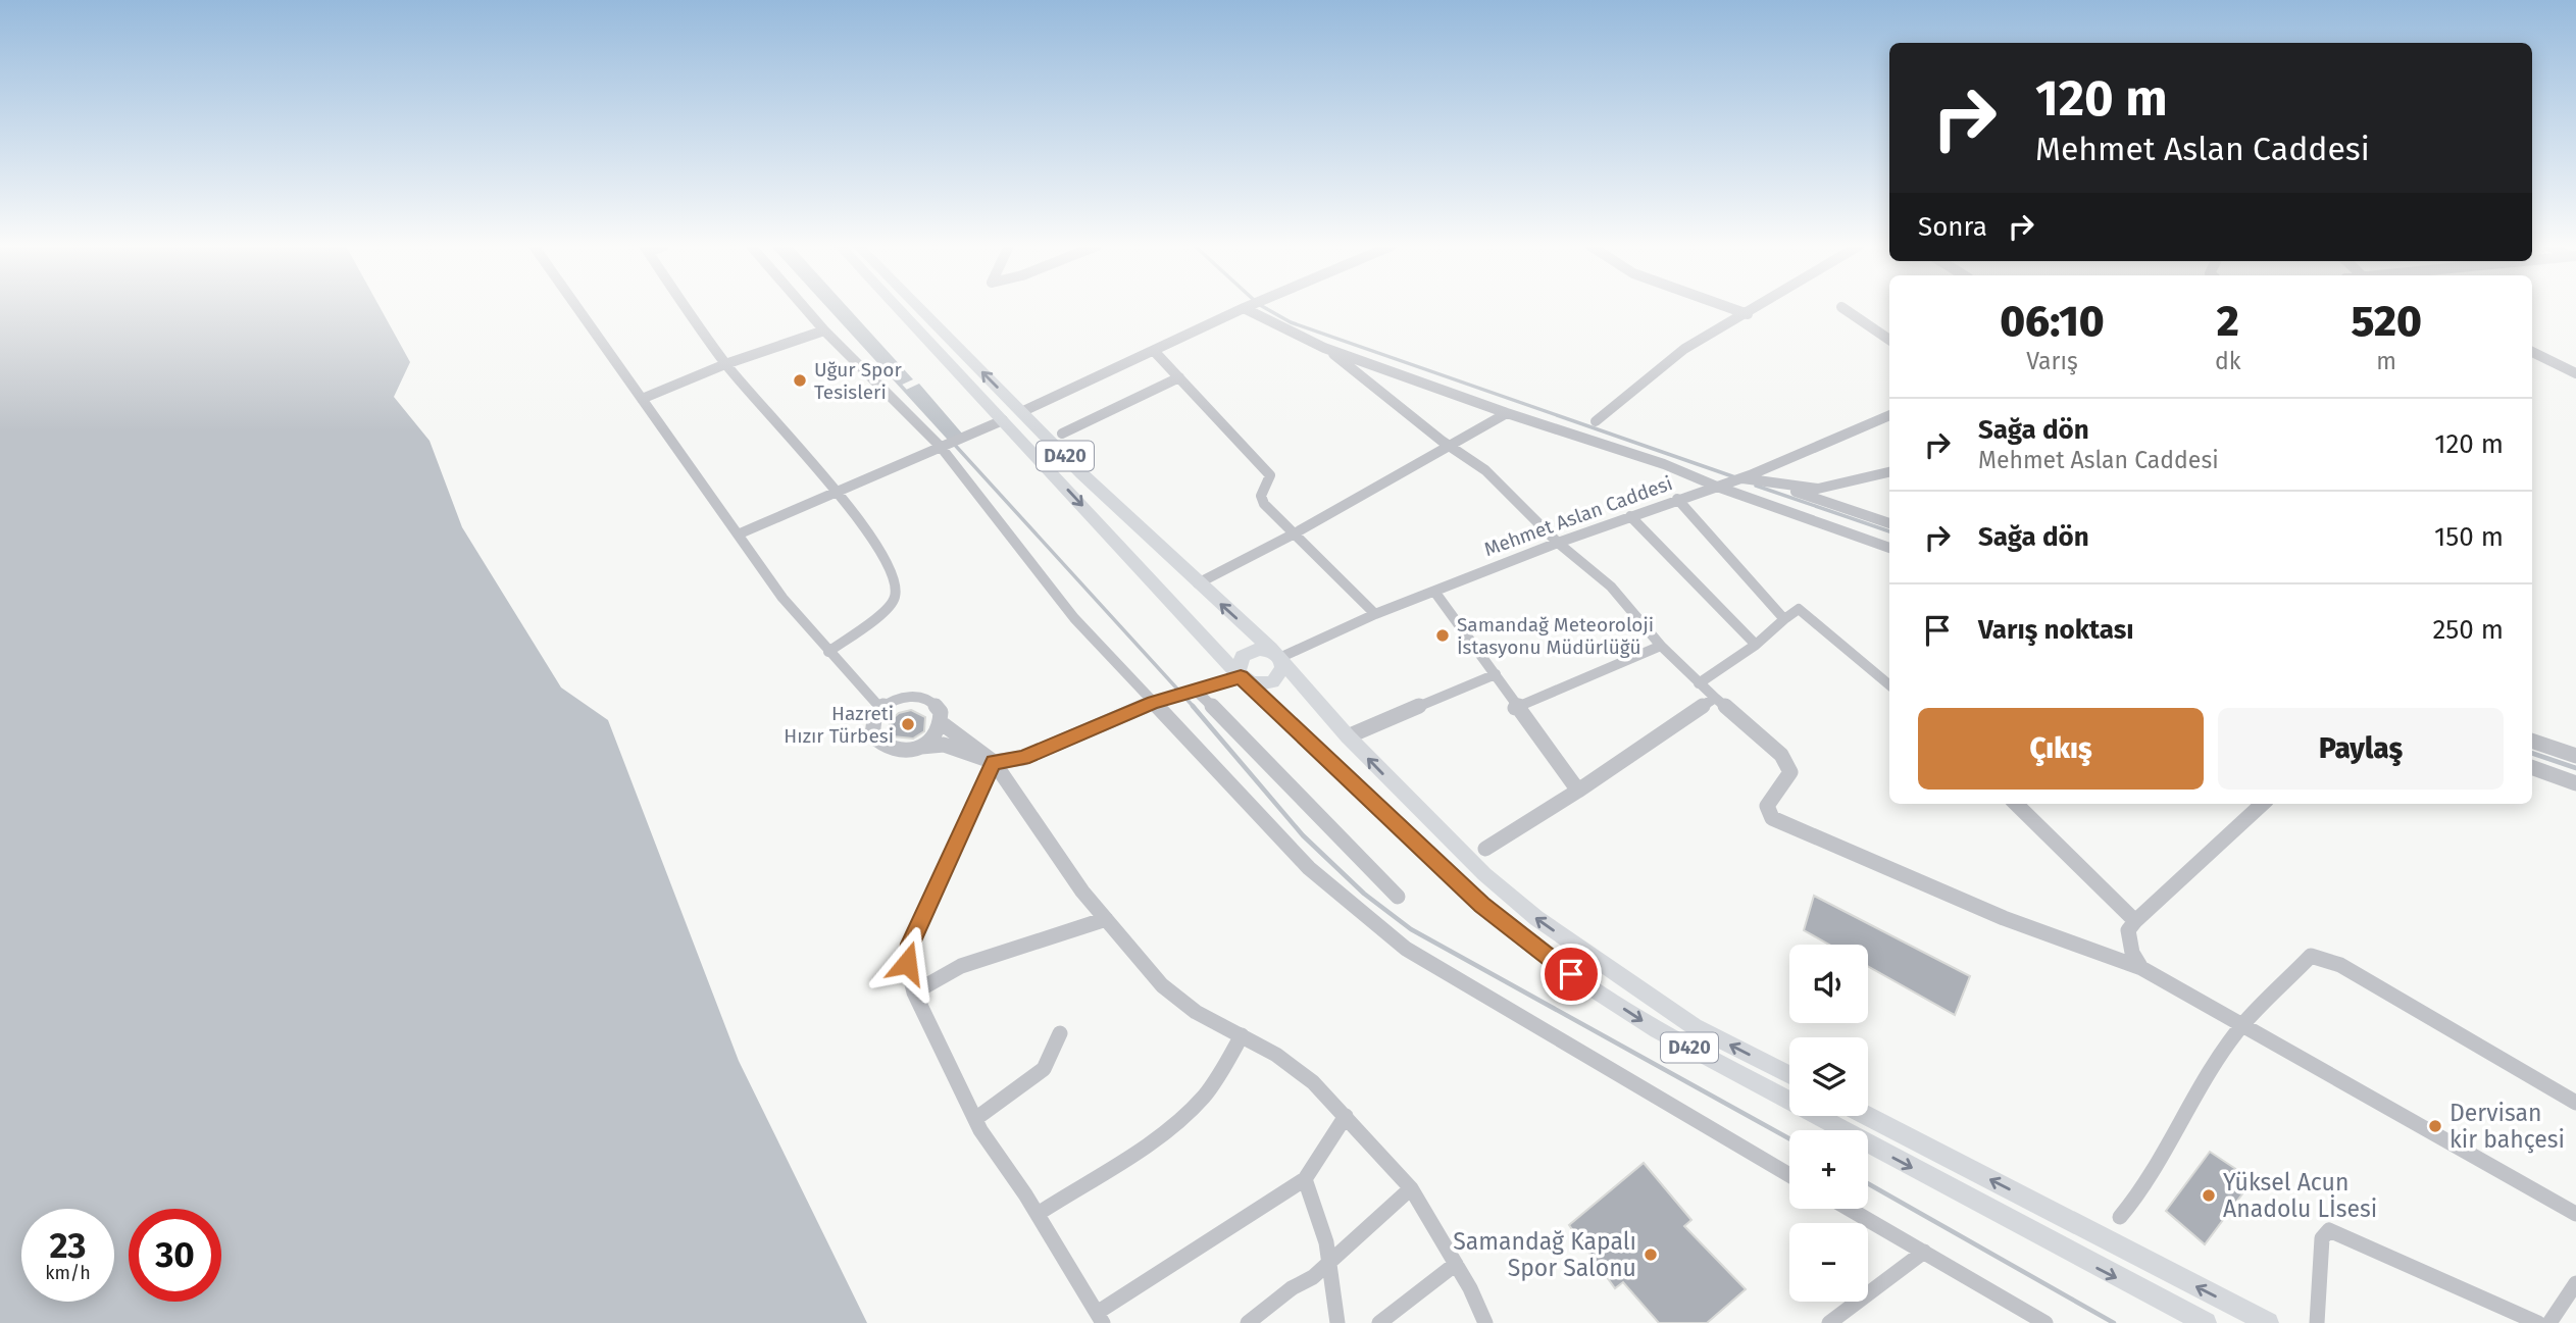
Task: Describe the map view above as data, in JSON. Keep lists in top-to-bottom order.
{
  "streets": {
    "main road": ["D420"],
    "street": ["Mehmet Aslan Caddesi"]
  },
  "crossings": [
    ["D420", "Mehmet Aslan Caddesi"]
  ],
  "places": [
    "Uğur Spor Tesisleri",
    "Samandağ Meteoroloji İstasyonu Müdürlüğü",
    "Hazreti Hızır Türbesi",
    "Dervisan kir bahçesi",
    "Yüksel Acun Anadolu Lİsesi",
    "Samandağ Kapalı Spor Salonu"
  ],
  "page": {
    "turn": ["120 m", "Mehmet Aslan Caddesi"],
    "then": "Sonra",
    "eta": [
      "06:10",
      "Varış",
      "2",
      "dk",
      "520",
      "m"
    ],
    "list": [
      {
        "name": "Sağa dön",
        "note": "Mehmet Aslan Caddesi",
        "value": "120 m"
      },
      {
        "name": "Sağa dön",
        "value": "150 m"
      },
      {
        "name": "Varış noktası",
        "value": "250 m"
      }
    ],
    "buttons": ["Çıkış", "Paylaş"],
    "map_buttons": ["+", "−"],
    "speed": "23 km/h",
    "limit": "30"
  }
}
